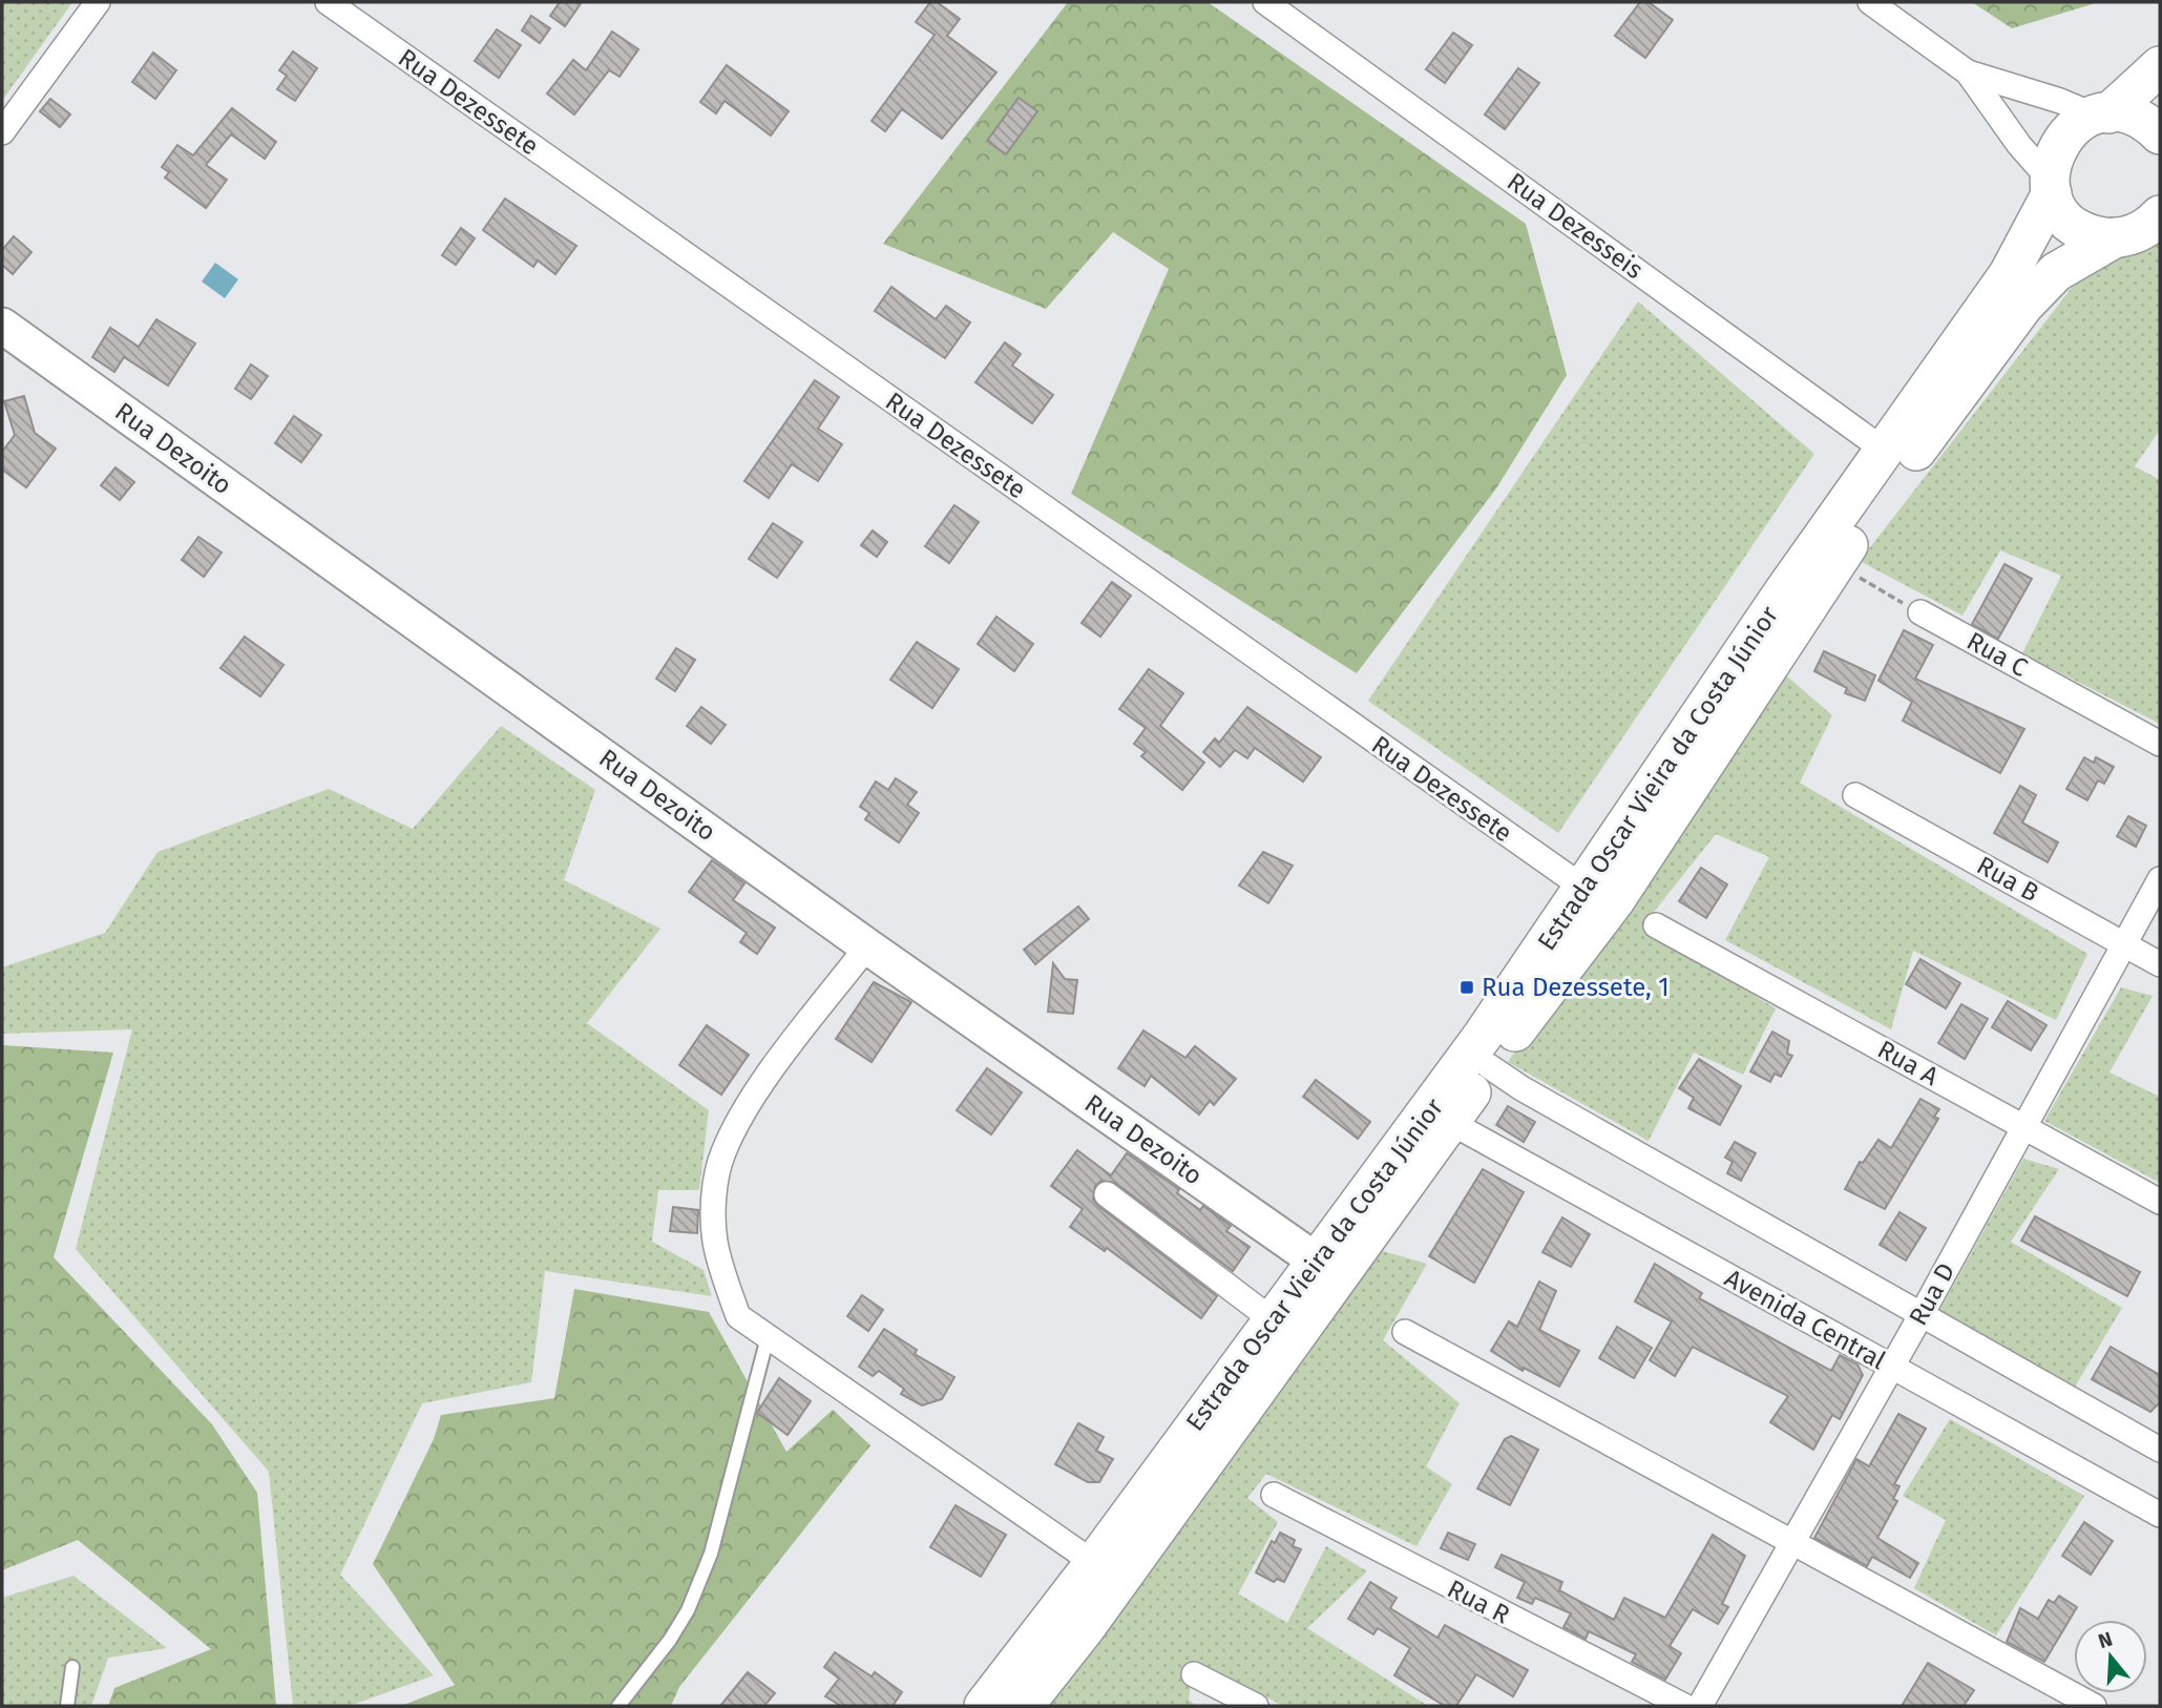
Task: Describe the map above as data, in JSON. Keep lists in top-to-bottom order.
{
  "streets": {
    "main road": ["Rua Dezoito", "Estrada Oscar Vieira da Costa Júnior"],
    "street": [
      "Rua Dezessete",
      "Rua Dezesseis",
      "Rua C",
      "Rua B",
      "Rua A",
      "Rua D",
      "Avenida Central",
      "Rua R"
    ]
  },
  "crossings": [
    ["Rua Dezessete", "Estrada Oscar Vieira da Costa Júnior"],
    ["Rua Dezesseis", "Estrada Oscar Vieira da Costa Júnior"],
    ["Rua Dezoito", "Estrada Oscar Vieira da Costa Júnior"],
    ["Estrada Oscar Vieira da Costa Júnior", "Avenida Central"],
    ["Rua B", "Rua D"],
    ["Rua A", "Rua D"],
    ["Rua D", "Avenida Central"]
  ],
  "places": {
    "transit": ["Rua Dezessete, 1"]
  },
  "north": "top"
}
